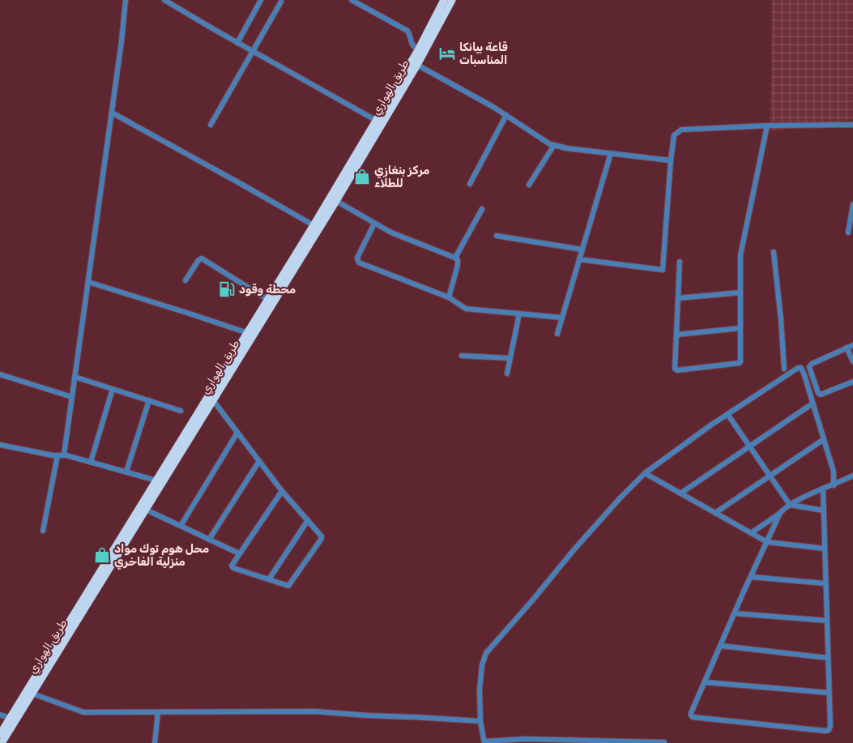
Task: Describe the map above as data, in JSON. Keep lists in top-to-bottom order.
{
  "streets": {
    "highway": ["طريق الهواري"]
  },
  "places": {
    "hotel": ["قاعة بيانكا المناسبات"],
    "shop": ["مركز بنغازي للطلاء", "محل هوم توك مواد منزلية الفاخري"],
    "fuel station": ["محطة وقود"]
  }
}
